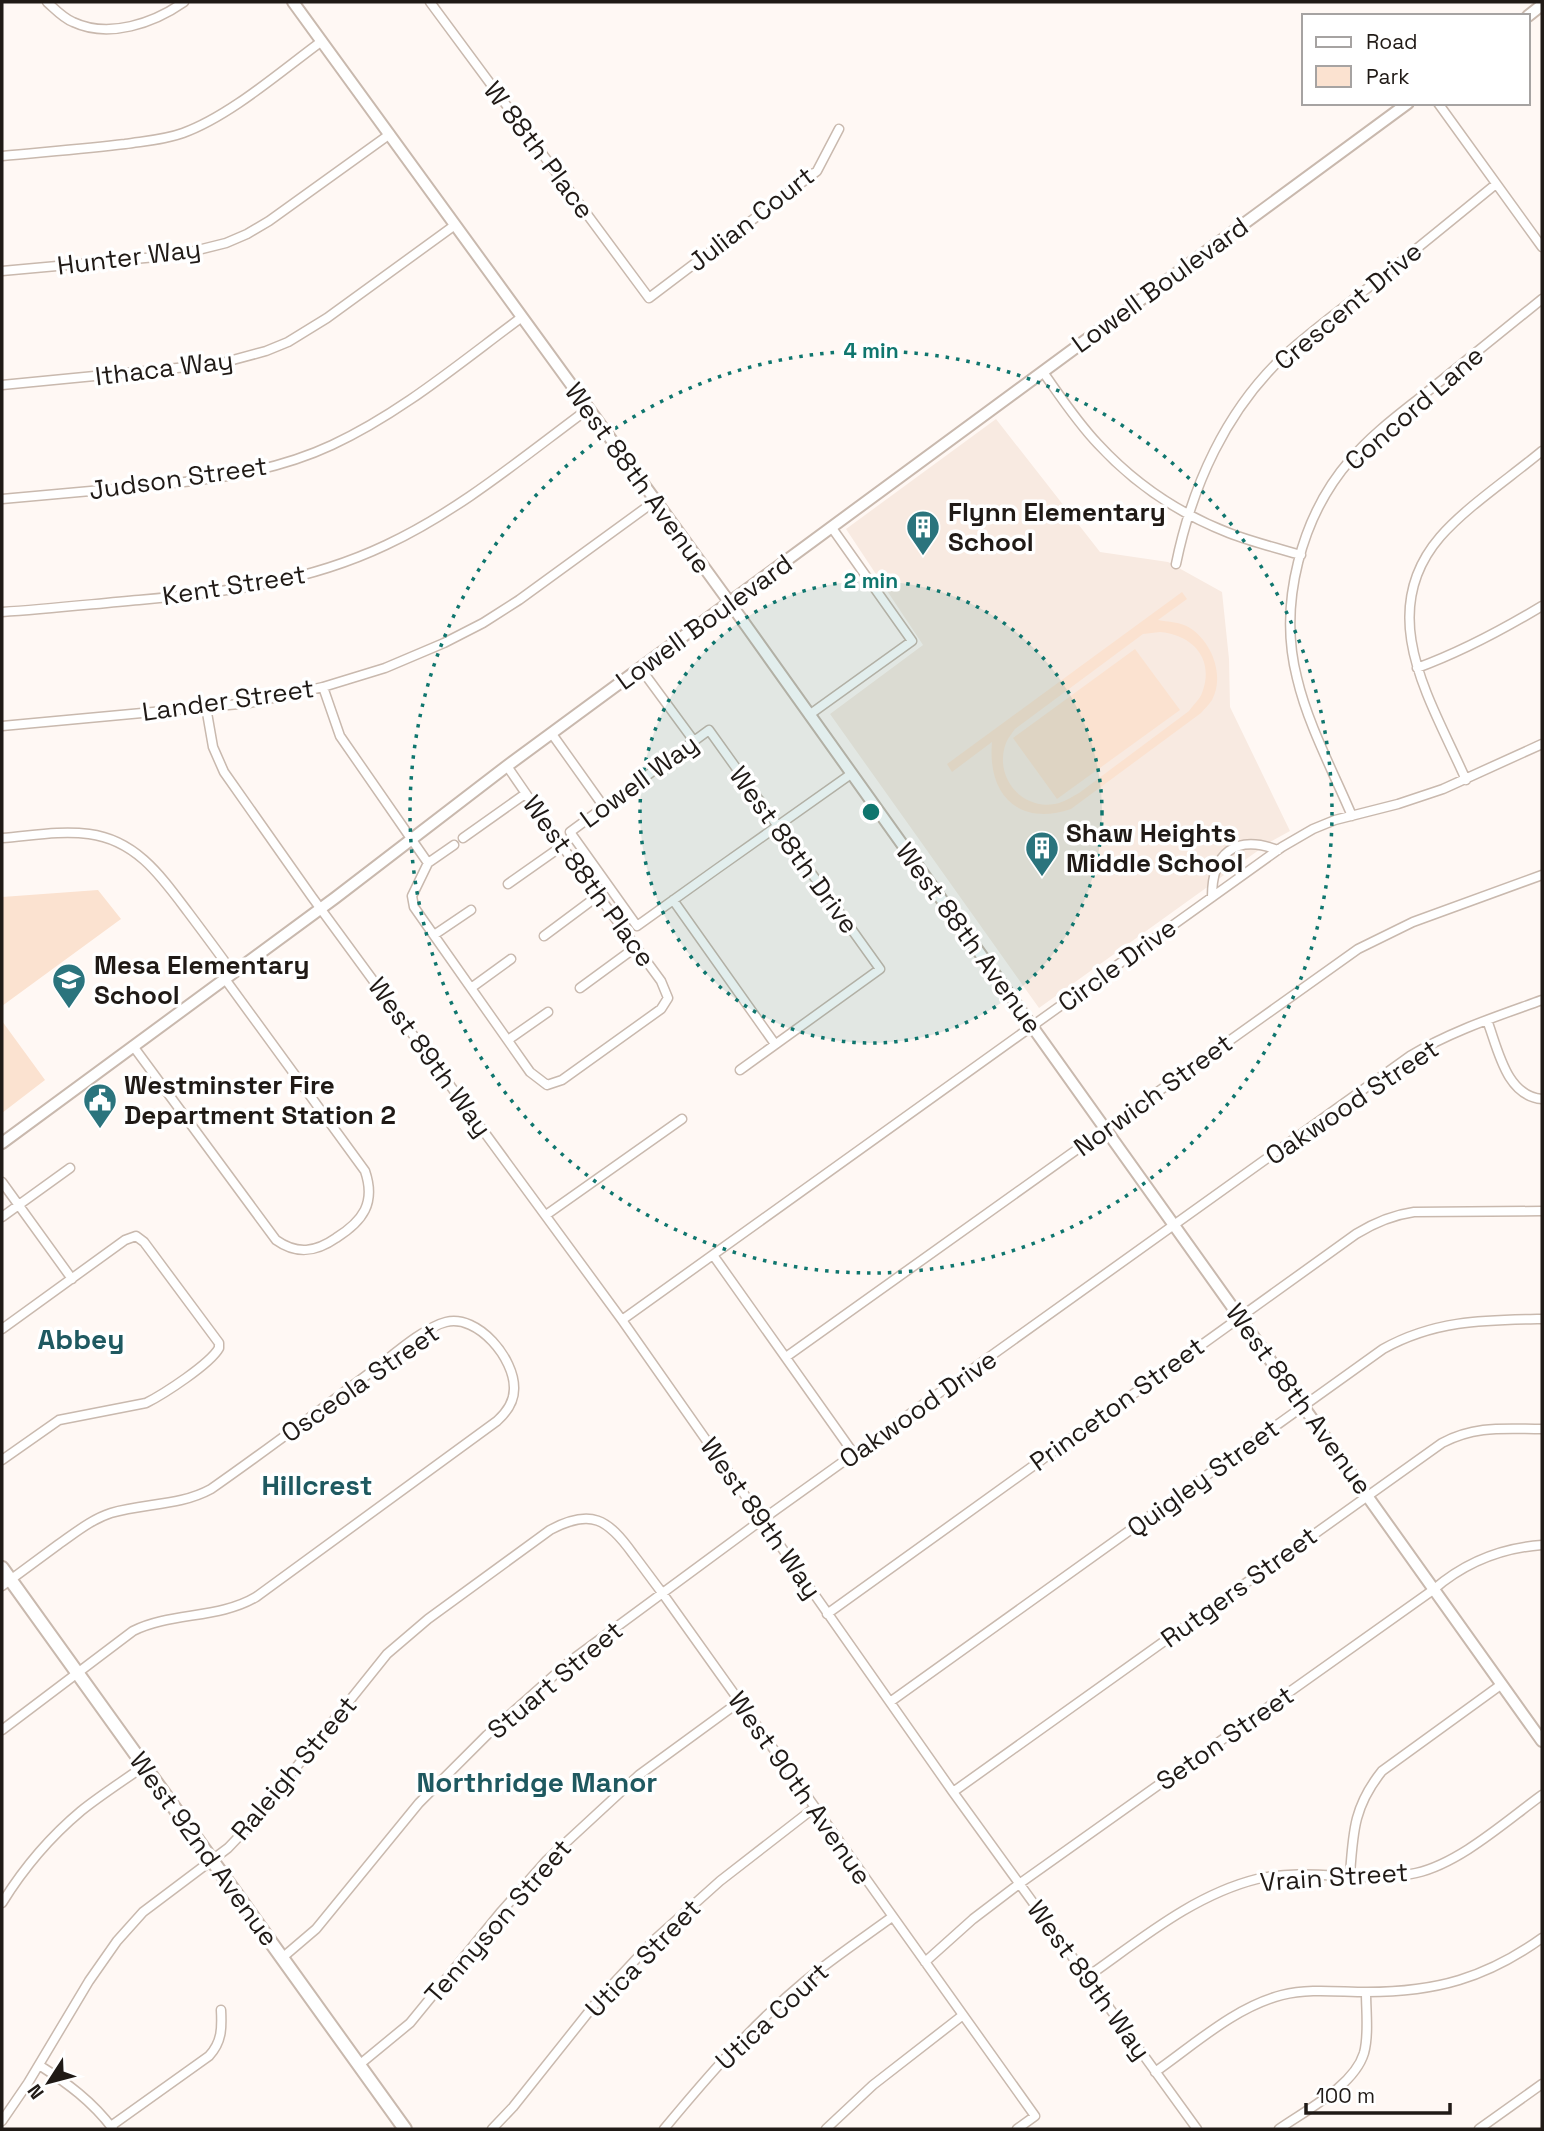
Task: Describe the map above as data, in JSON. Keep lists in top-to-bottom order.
{
  "streets": {
    "main road": ["West 92nd Avenue"],
    "street": [
      "W 88th Place",
      "Julian Court",
      "Hunter Way",
      "Lowell Boulevard",
      "Crescent Drive",
      "Ithaca Way",
      "Concord Lane",
      "Judson Street",
      "West 88th Avenue",
      "Kent Street",
      "Lander Street",
      "Lowell Way",
      "West 88th Drive",
      "West 88th Place",
      "Circle Drive",
      "West 89th Way",
      "Norwich Street",
      "Oakwood Street",
      "Osceola Street",
      "Princeton Street",
      "Oakwood Drive",
      "Quigley Street",
      "Rutgers Street",
      "Stuart Street",
      "Seton Street",
      "Raleigh Street",
      "West 90th Avenue",
      "Vrain Street",
      "Tennyson Street",
      "Utica Street",
      "Utica Court"
    ]
  },
  "crossings": [
    ["W 88th Place", "Julian Court"],
    ["Hunter Way", "West 88th Avenue"],
    ["Lowell Boulevard", "West 88th Avenue"],
    ["Lowell Boulevard", "West 88th Place"],
    ["Lowell Boulevard", "West 89th Way"],
    ["Ithaca Way", "West 88th Avenue"],
    ["Concord Lane", "Circle Drive"],
    ["Judson Street", "West 88th Avenue"],
    ["West 88th Avenue", "Kent Street"],
    ["West 88th Avenue", "Lander Street"],
    ["West 88th Avenue", "Circle Drive"],
    ["West 88th Avenue", "Norwich Street"],
    ["West 88th Avenue", "Oakwood Street"],
    ["West 88th Avenue", "Princeton Street"],
    ["West 88th Avenue", "Oakwood Drive"],
    ["West 88th Avenue", "Quigley Street"],
    ["West 88th Avenue", "Rutgers Street"],
    ["West 88th Avenue", "Seton Street"],
    ["Lander Street", "West 89th Way"],
    ["Lowell Way", "West 88th Drive"],
    ["Lowell Way", "West 88th Place"],
    ["Circle Drive", "West 89th Way"],
    ["West 89th Way", "Princeton Street"],
    ["West 89th Way", "Oakwood Drive"],
    ["West 89th Way", "Quigley Street"],
    ["West 89th Way", "Rutgers Street"],
    ["West 89th Way", "Seton Street"],
    ["West 89th Way", "Vrain Street"],
    ["Oakwood Street", "Oakwood Drive"],
    ["Osceola Street", "West 92nd Avenue"],
    ["Oakwood Drive", "Stuart Street"],
    ["Oakwood Drive", "West 90th Avenue"],
    ["Stuart Street", "West 90th Avenue"],
    ["Stuart Street", "West 92nd Avenue"],
    ["Seton Street", "West 90th Avenue"],
    ["Raleigh Street", "West 90th Avenue"],
    ["Raleigh Street", "West 92nd Avenue"],
    ["West 90th Avenue", "Tennyson Street"],
    ["West 90th Avenue", "Utica Street"],
    ["West 90th Avenue", "Utica Court"],
    ["West 92nd Avenue", "Tennyson Street"]
  ],
  "districts": ["Abbey", "Hillcrest", "Northridge Manor"],
  "places": {
    "building": ["Flynn Elementary School", "Shaw Heights Middle School"],
    "school or university": ["Mesa Elementary School"],
    "public building": ["Westminster Fire Department Station 2"]
  },
  "legend": ["Road", "Park"],
  "scale_bar": "100 m",
  "north": "bottom left",
  "rings": ["4 min", "2 min"]
}
